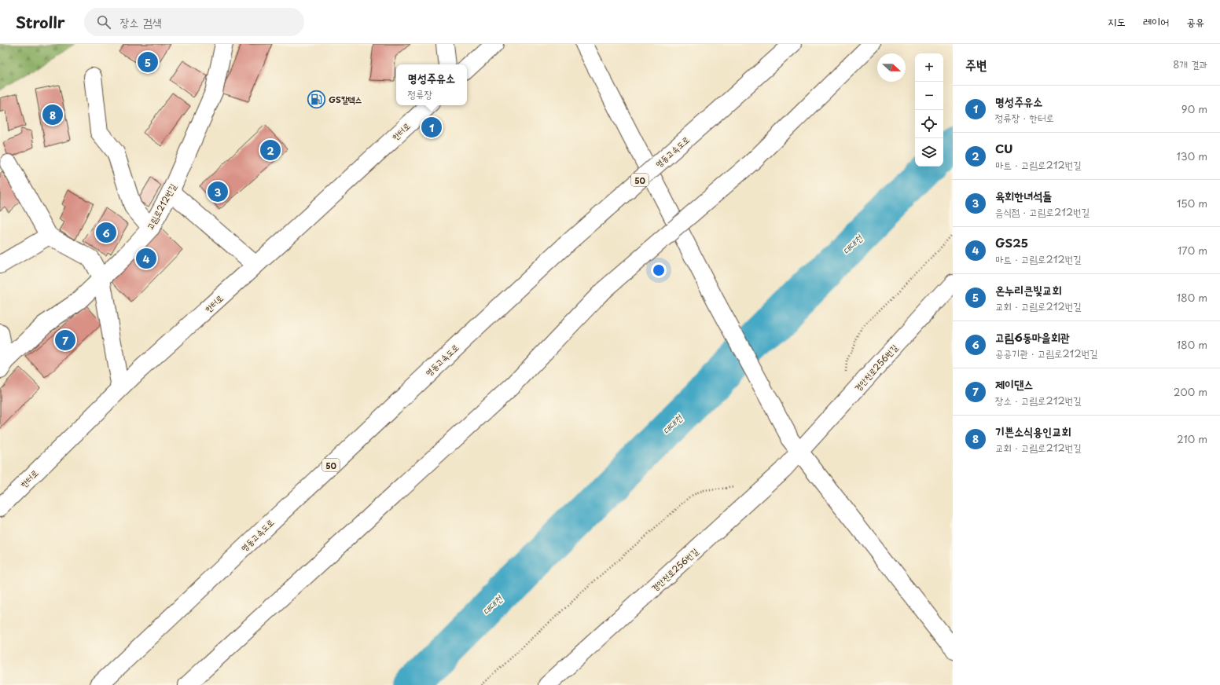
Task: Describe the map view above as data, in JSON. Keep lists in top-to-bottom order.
{
  "streets": {
    "main road": [
      "한터로",
      "영동고속도로",
      "50",
      "고림로212번길",
      "경안천로256번길"
    ]
  },
  "water": ["대대천"],
  "places": {
    "fuel station": ["GS칼텍스"]
  },
  "north": "right",
  "page": {
    "header": "Strollr",
    "search": "장소 검색",
    "nav": ["지도", "레이어", "공유"],
    "heading": ["주변", "8개 결과"],
    "pins": [
      "5",
      "8",
      "1",
      "2",
      "3",
      "6",
      "4",
      "7"
    ],
    "map_buttons": ["+", "−"],
    "popup": ["명성주유소", "정류장"],
    "list": [
      {
        "mark": "1",
        "name": "명성주유소",
        "note": "정류장 · 한터로",
        "value": "90 m"
      },
      {
        "mark": "2",
        "name": "CU",
        "note": "마트 · 고림로212번길",
        "value": "130 m"
      },
      {
        "mark": "3",
        "name": "육회한녀석들",
        "note": "음식점 · 고림로212번길",
        "value": "150 m"
      },
      {
        "mark": "4",
        "name": "GS25",
        "note": "마트 · 고림로212번길",
        "value": "170 m"
      },
      {
        "mark": "5",
        "name": "온누리큰빛교회",
        "note": "교회 · 고림로212번길",
        "value": "180 m"
      },
      {
        "mark": "6",
        "name": "고림6동마을회관",
        "note": "공공기관 · 고림로212번길",
        "value": "180 m"
      },
      {
        "mark": "7",
        "name": "제이댄스",
        "note": "장소 · 고림로212번길",
        "value": "200 m"
      },
      {
        "mark": "8",
        "name": "기쁜소식용인교회",
        "note": "교회 · 고림로212번길",
        "value": "210 m"
      }
    ]
  }
}
